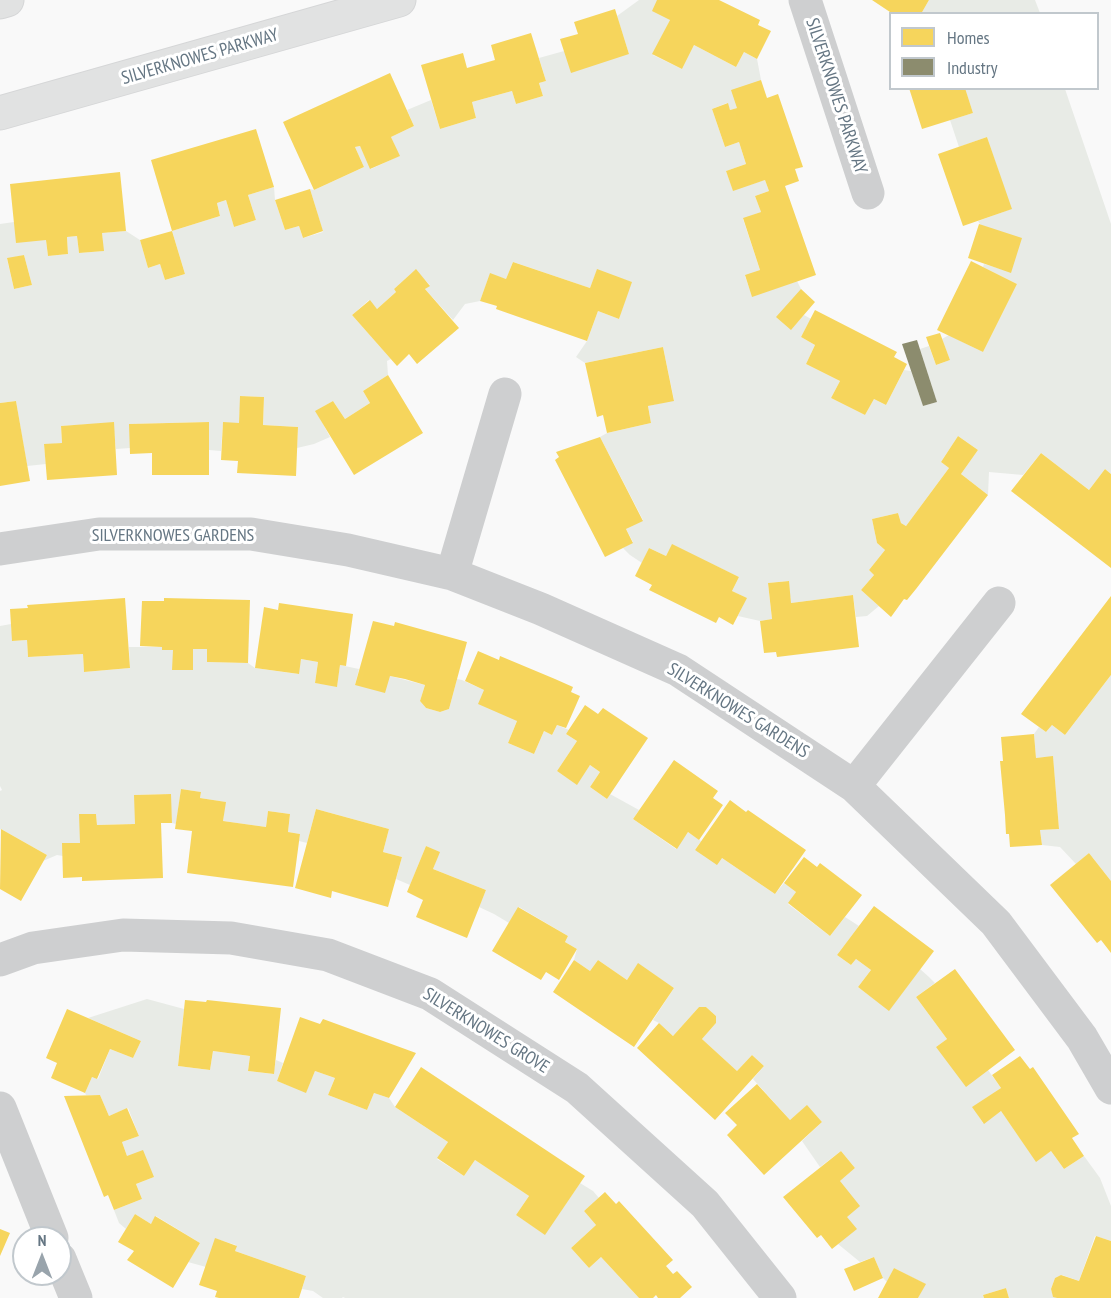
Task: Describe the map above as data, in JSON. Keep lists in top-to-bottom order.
{
  "streets": {
    "street": ["SILVERKNOWES PARKWAY", "SILVERKNOWES GARDENS", "SILVERKNOWES GROVE"]
  },
  "legend": ["Homes", "Industry"],
  "north": "top"
}
